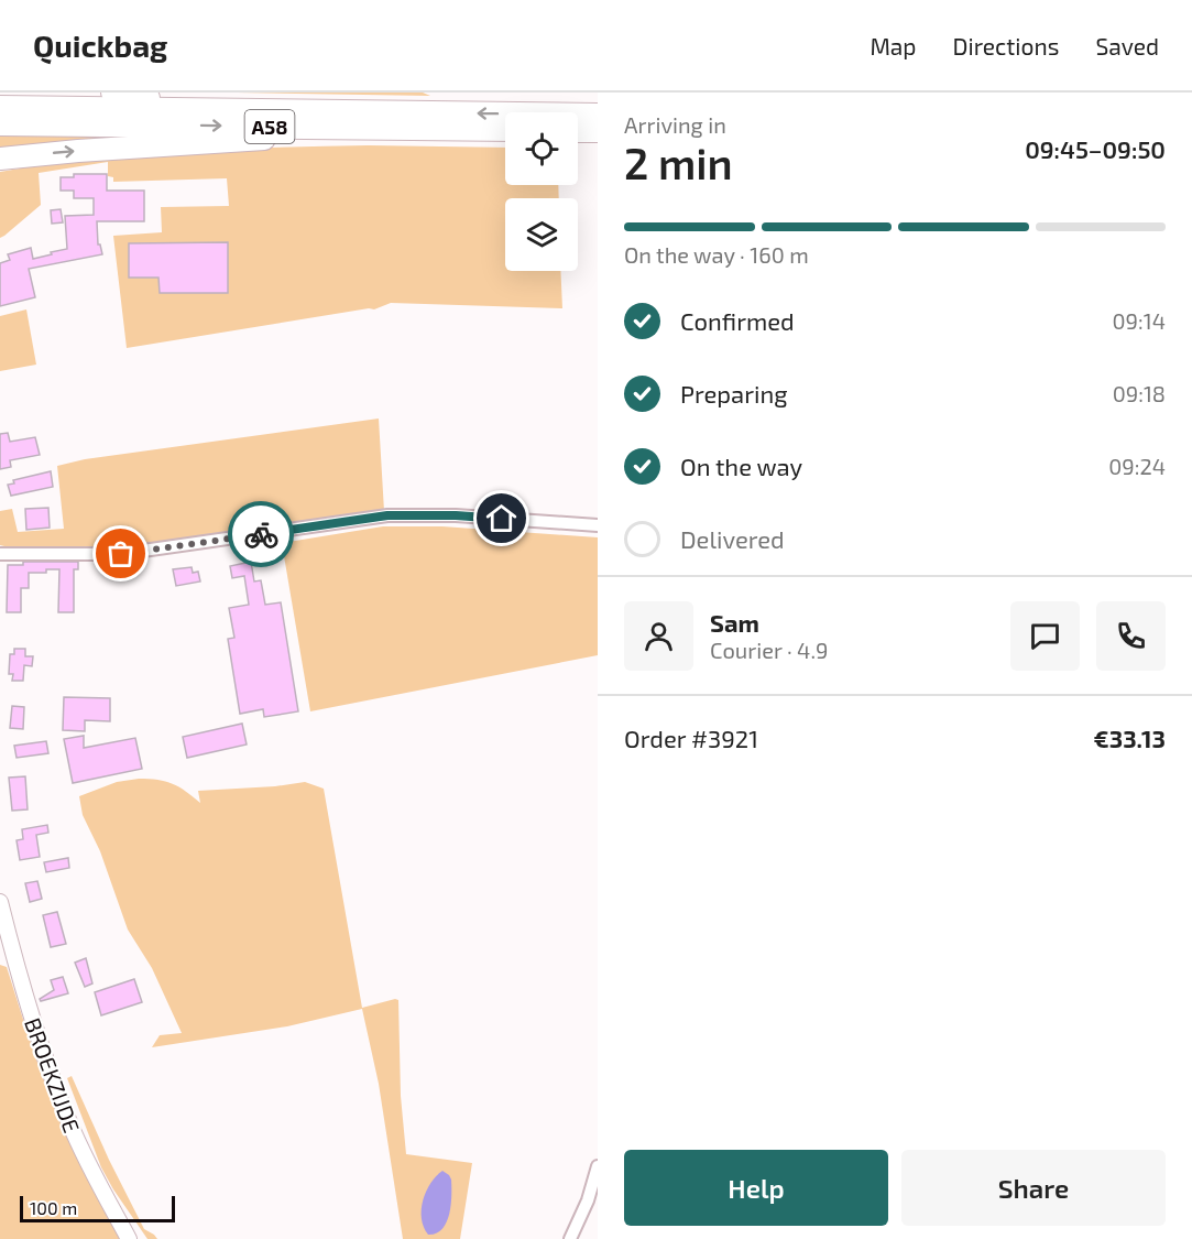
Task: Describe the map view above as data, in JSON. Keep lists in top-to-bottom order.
{
  "streets": {
    "highway": ["A58"],
    "street": ["BROEKZIJDE"]
  },
  "scale_bar": "100 m",
  "page": {
    "header": "Quickbag",
    "nav": ["Map", "Directions", "Saved"],
    "heading": ["2 min", "Arriving in", "09:45–09:50"],
    "panel": [
      "Sam",
      "Courier · 4.9",
      "Order #3921",
      "€33.13"
    ],
    "bar": "On the way · 160 m",
    "list": [
      ["Confirmed", "09:14"],
      ["Preparing", "09:18"],
      ["On the way", "09:24"],
      "Delivered"
    ],
    "buttons": ["Help", "Share"],
    "scale": "100 m"
  }
}
